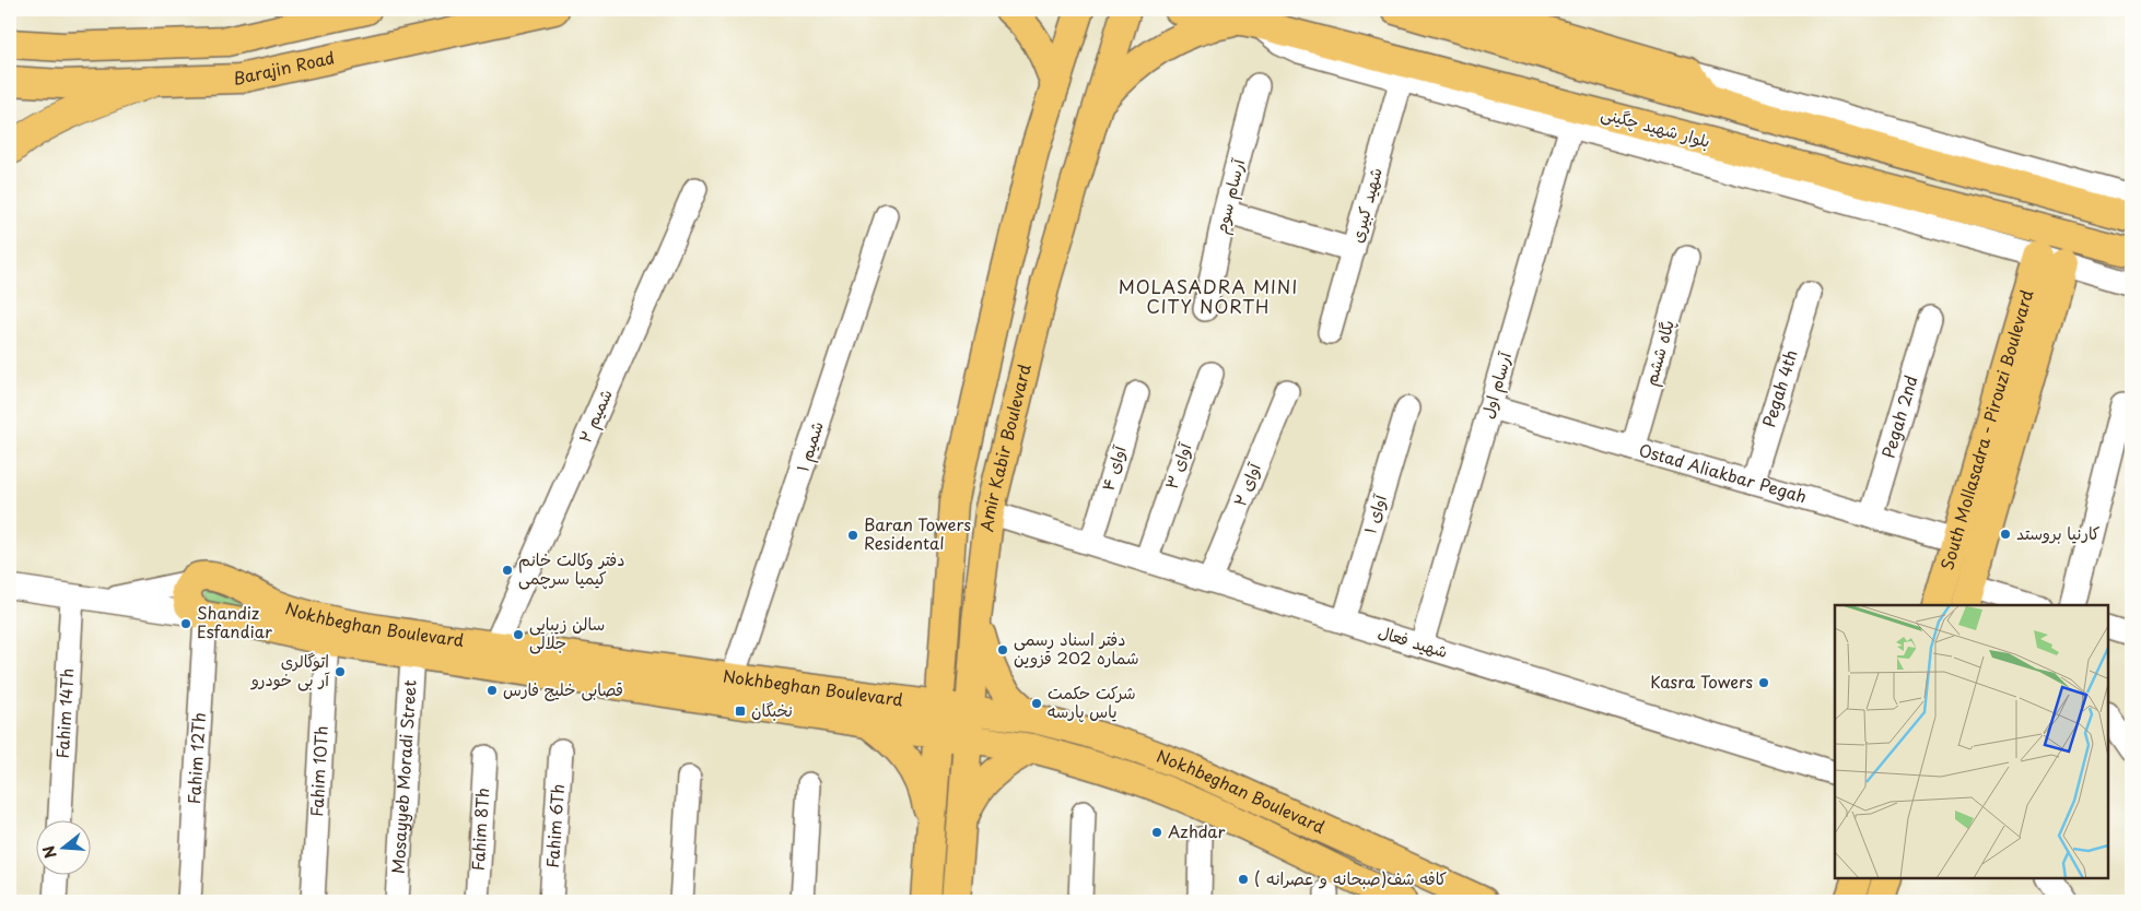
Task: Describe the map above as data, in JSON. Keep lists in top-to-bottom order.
{
  "streets": {
    "main road": [
      "Barajin Road",
      "بلوار شهید چگینی",
      "South Mollasadra - Pirouzi Boulevard",
      "Amir Kabir Boulevard",
      "Nokhbeghan Boulevard"
    ],
    "street": [
      "آرسام سوم",
      "شهید کبیری",
      "پگاه ششم",
      "آرسام اول",
      "Pegah 4th",
      "شمیم ۲",
      "Pegah 2nd",
      "شمیم ۱",
      "آوای ۳",
      "آوای ۴",
      "Ostad Aliakbar Pegah",
      "آوای ۲",
      "آوای ۱",
      "شهید فعال",
      "Fahim 14Th",
      "Fahim 12Th",
      "Fahim 10Th",
      "Mosayyeb Moradi Street",
      "Fahim 6Th",
      "Fahim 8Th"
    ]
  },
  "crossings": [
    ["پگاه ششم", "Ostad Aliakbar Pegah"],
    ["آرسام اول", "Ostad Aliakbar Pegah"],
    ["آرسام اول", "شهید فعال"],
    ["Pegah 4th", "Ostad Aliakbar Pegah"],
    ["شمیم ۲", "Nokhbeghan Boulevard"],
    ["Pegah 2nd", "Ostad Aliakbar Pegah"],
    ["South Mollasadra - Pirouzi Boulevard", "Ostad Aliakbar Pegah"],
    ["شمیم ۱", "Nokhbeghan Boulevard"],
    ["Amir Kabir Boulevard", "Nokhbeghan Boulevard"],
    ["Amir Kabir Boulevard", "شهید فعال"],
    ["آوای ۳", "شهید فعال"],
    ["آوای ۴", "شهید فعال"],
    ["آوای ۲", "شهید فعال"],
    ["آوای ۱", "شهید فعال"],
    ["Nokhbeghan Boulevard", "Fahim 12Th"],
    ["Nokhbeghan Boulevard", "Fahim 10Th"],
    ["Nokhbeghan Boulevard", "Mosayyeb Moradi Street"]
  ],
  "districts": ["MOLASADRA MINI CITY NORTH"],
  "places": {
    "other": [
      "كارنيا بروستد",
      "Baran Towers Residental",
      "دفتر وکالت خانم کیمیا سرچمی",
      "Shandiz Esfandiar",
      "سالن زیبایی جلالی",
      "دفتر اسناد رسمی شماره 202 قزوین",
      "اتوگالری آر بی خودرو",
      "Kasra Towers",
      "قصابی خلیج فارس",
      "شرکت حکمت یاس پارسه",
      "Azhdar",
      "کافه شف(صبحانه و عصرانه )"
    ],
    "transit": ["نخبگان"]
  },
  "north": "left"
}
